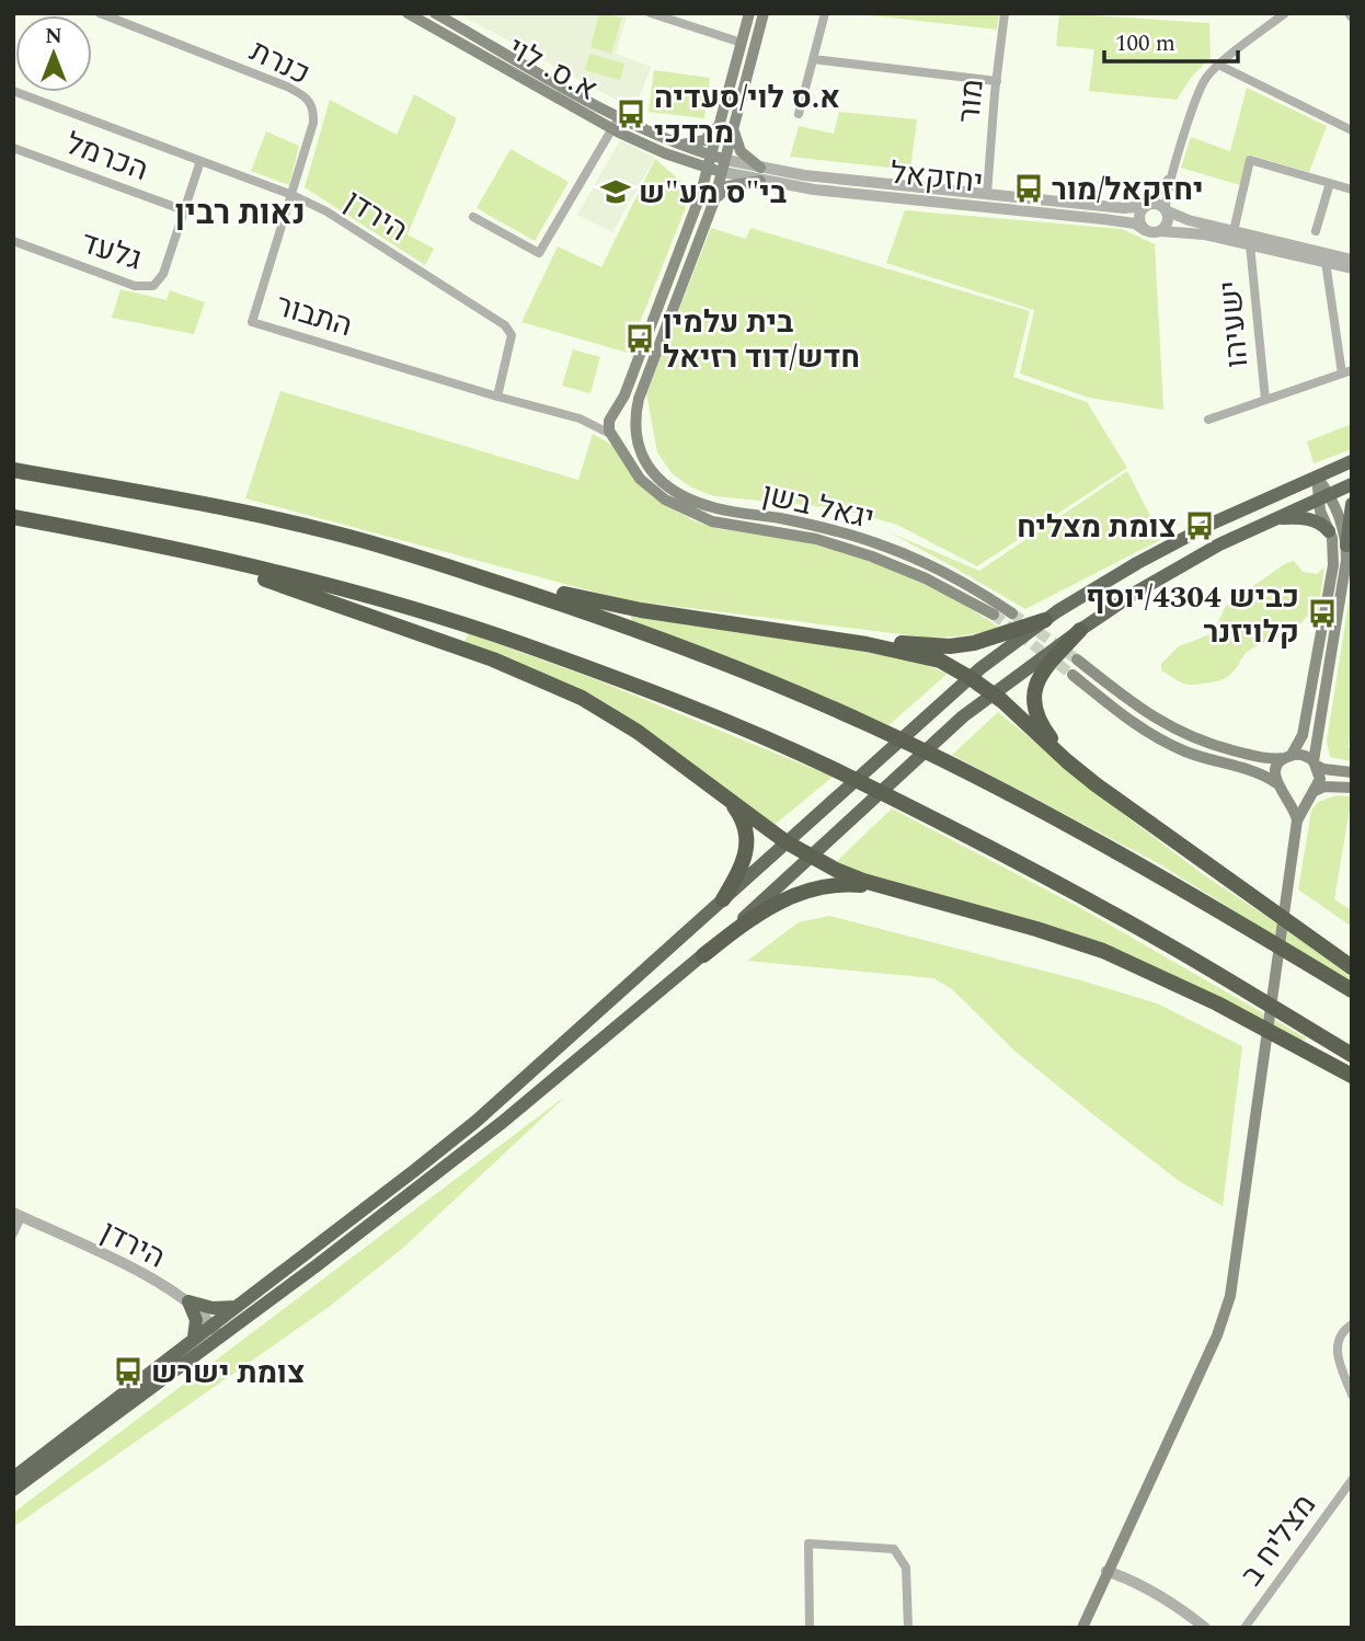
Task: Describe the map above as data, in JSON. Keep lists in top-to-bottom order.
{
  "streets": {
    "main road": ["א.ס. לוי", "יגאל בשן"],
    "street": [
      "כנרת",
      "מור",
      "הכרמל",
      "יחזקאל",
      "הירדן",
      "גלעד",
      "התבור",
      "ישעיהו",
      "מצליח ב"
    ]
  },
  "crossings": [
    ["כנרת", "התבור"],
    ["א.ס. לוי", "יחזקאל"],
    ["מור", "יחזקאל"],
    ["הכרמל", "גלעד"],
    ["הירדן", "גלעד"],
    ["הירדן", "התבור"],
    ["התבור", "יגאל בשן"]
  ],
  "districts": ["נאות רבין"],
  "places": {
    "bus stop": [
      "א.ס לוי/סעדיה מרדכי",
      "יחזקאל/מור",
      "בית עלמין חדש/דוד רזיאל",
      "צומת מצליח",
      "כביש 4304/יוסף קלויזנר",
      "צומת ישרש"
    ],
    "school or university": ["בי\"ס מע\"ש"]
  },
  "scale_bar": "100 m",
  "north": "top"
}
